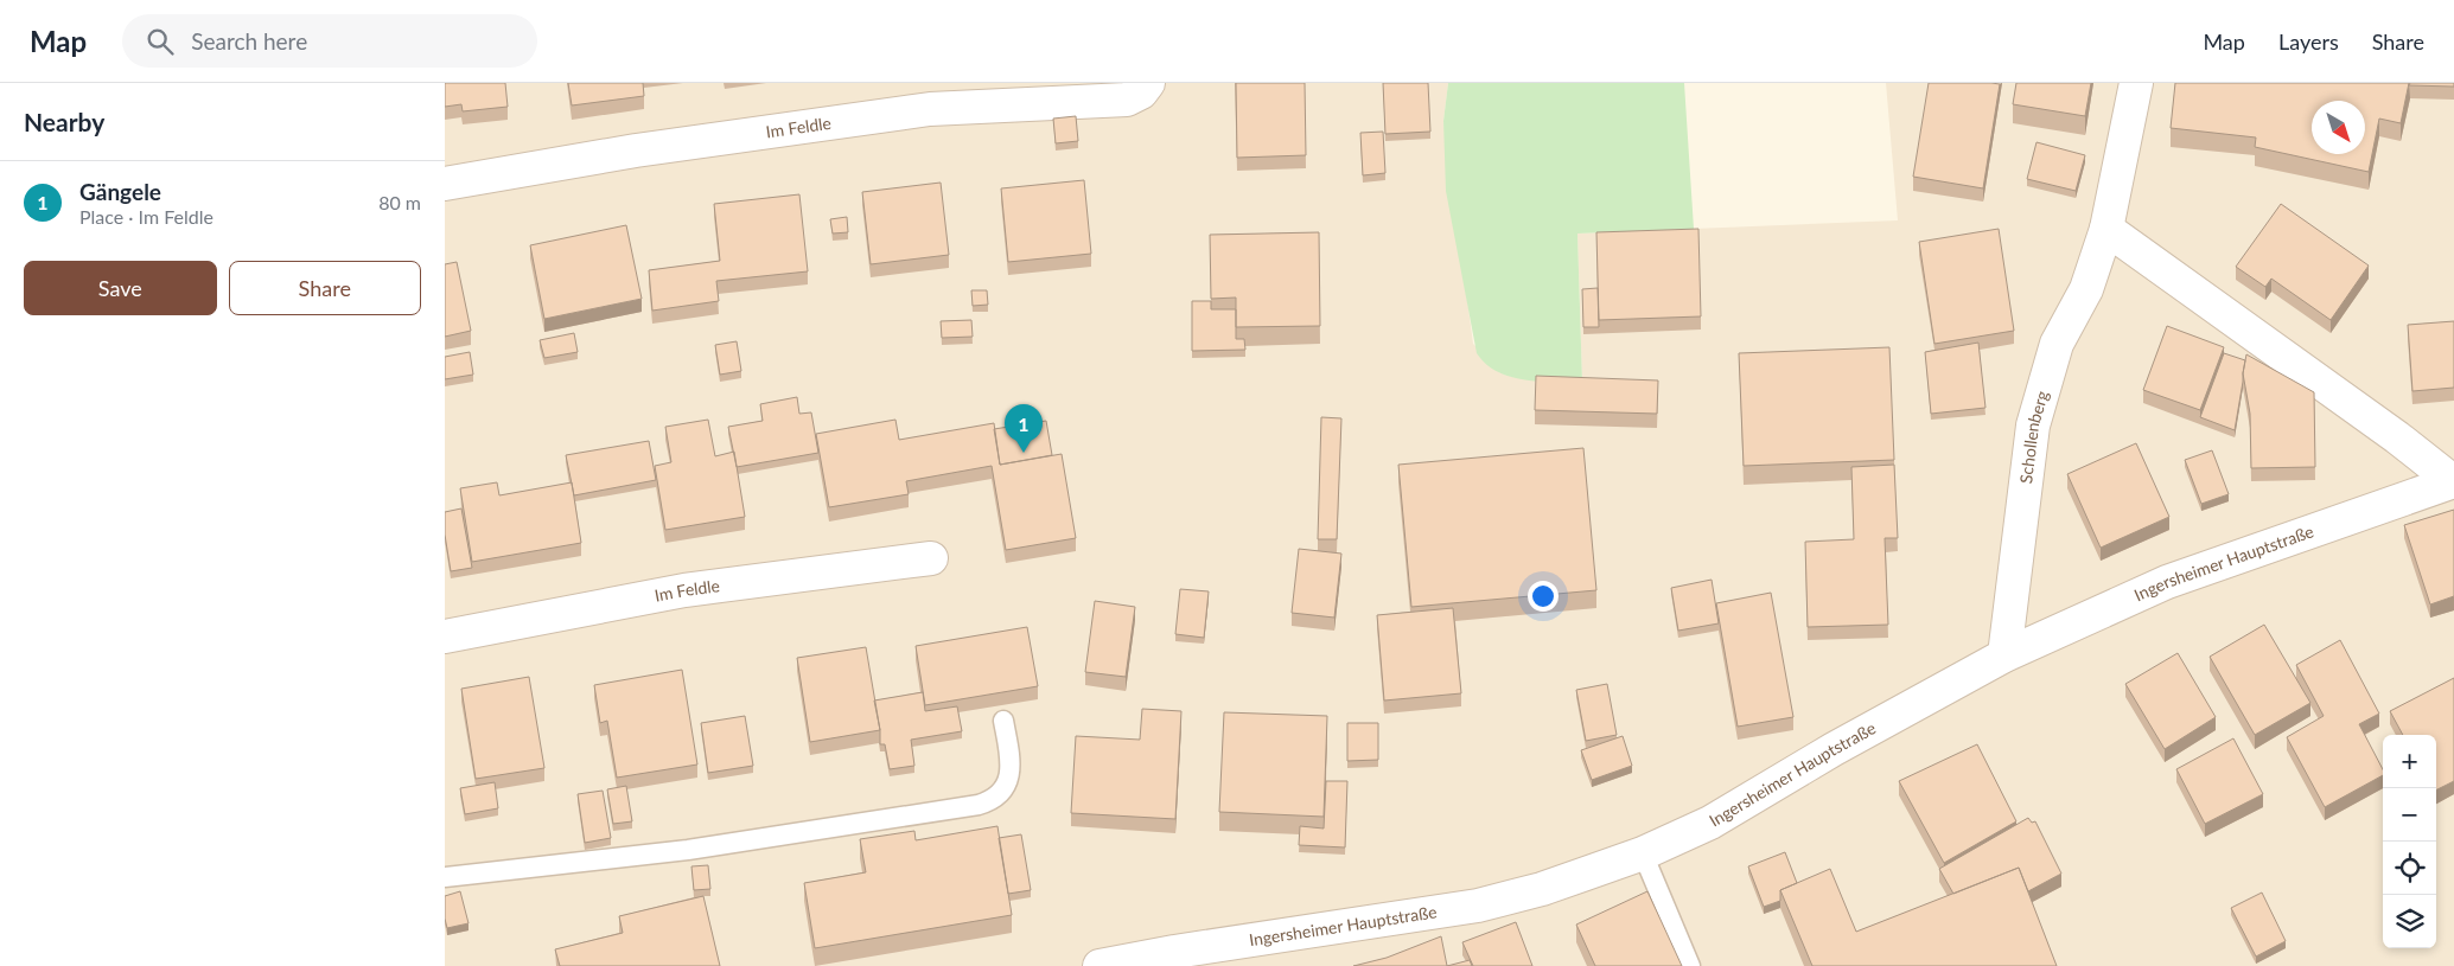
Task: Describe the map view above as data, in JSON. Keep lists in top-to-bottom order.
{
  "streets": {
    "street": ["Im Feldle", "Schollenberg", "Ingersheimer Hauptstraße"]
  },
  "crossings": [
    ["Schollenberg", "Ingersheimer Hauptstraße"]
  ],
  "north": "bottom right",
  "page": {
    "header": "Map",
    "search": "Search here",
    "nav": ["Map", "Layers", "Share"],
    "heading": "Nearby",
    "list": [
      {
        "mark": "1",
        "name": "Gängele",
        "note": "Place · Im Feldle",
        "value": "80 m"
      }
    ],
    "buttons": ["Save", "Share"],
    "pins": "1",
    "map_buttons": ["+", "−"]
  }
}
